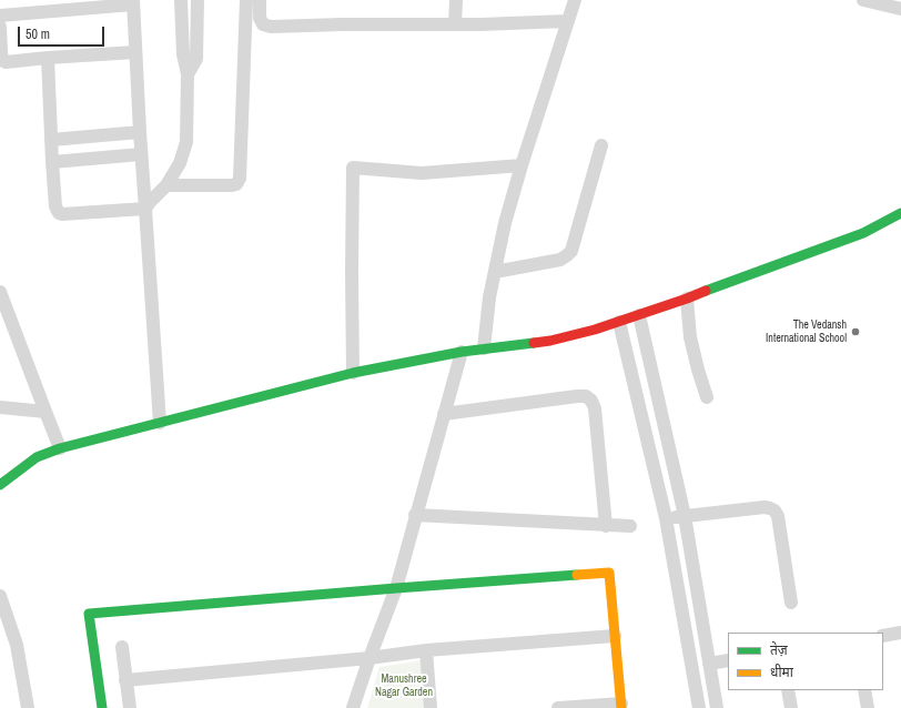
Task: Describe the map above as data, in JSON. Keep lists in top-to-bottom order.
{
  "parks": ["Manushree Nagar Garden"],
  "places": ["The Vedansh International School"],
  "legend": ["तेज़", "धीमा"],
  "scale_bar": "50 m"
}
